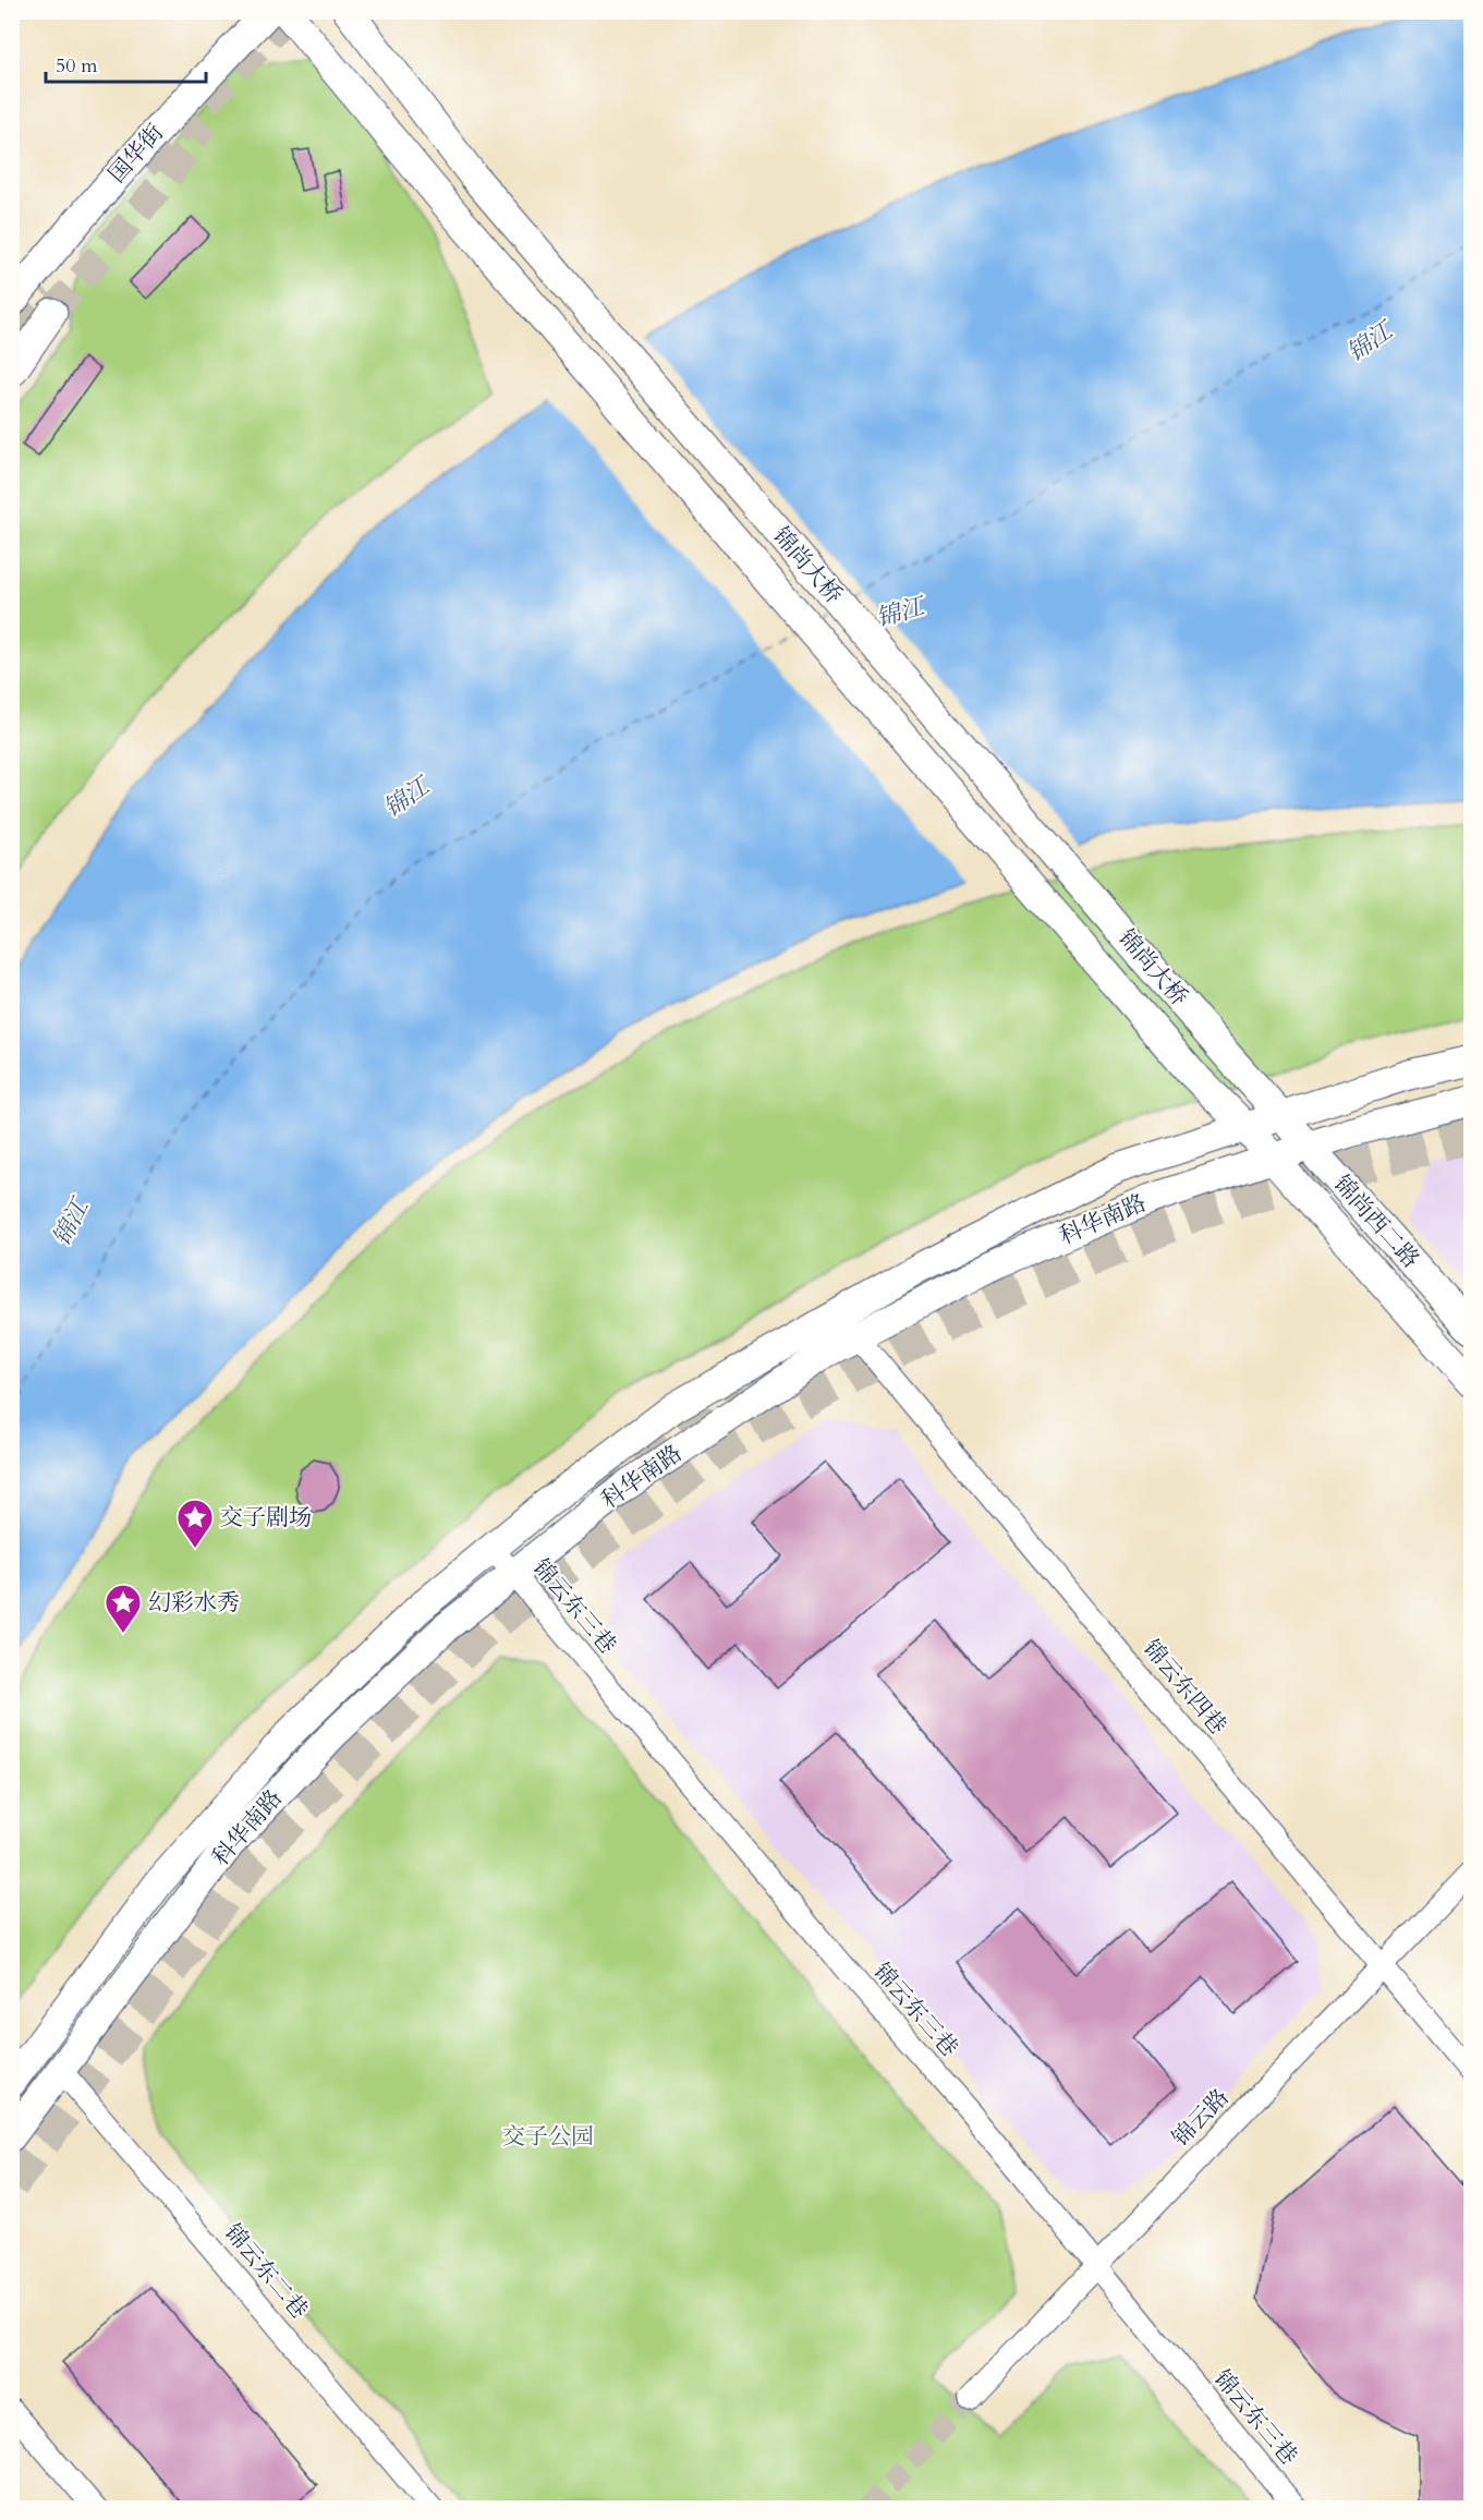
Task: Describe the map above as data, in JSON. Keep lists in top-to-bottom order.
{
  "streets": {
    "street": [
      "国华街",
      "锦尚大桥",
      "科华南路",
      "锦尚西二路",
      "锦云东三巷",
      "锦云东四巷",
      "锦云路",
      "锦云东二巷"
    ]
  },
  "crossings": [
    ["锦尚大桥", "科华南路"],
    ["锦尚大桥", "锦尚西二路"],
    ["科华南路", "锦尚西二路"],
    ["科华南路", "锦云东三巷"],
    ["科华南路", "锦云东四巷"],
    ["科华南路", "锦云东二巷"],
    ["锦云东三巷", "锦云路"],
    ["锦云东四巷", "锦云路"]
  ],
  "water": ["锦江"],
  "parks": ["交子公园"],
  "places": {
    "place": ["交子剧场", "幻彩水秀"]
  },
  "scale_bar": "50 m"
}
